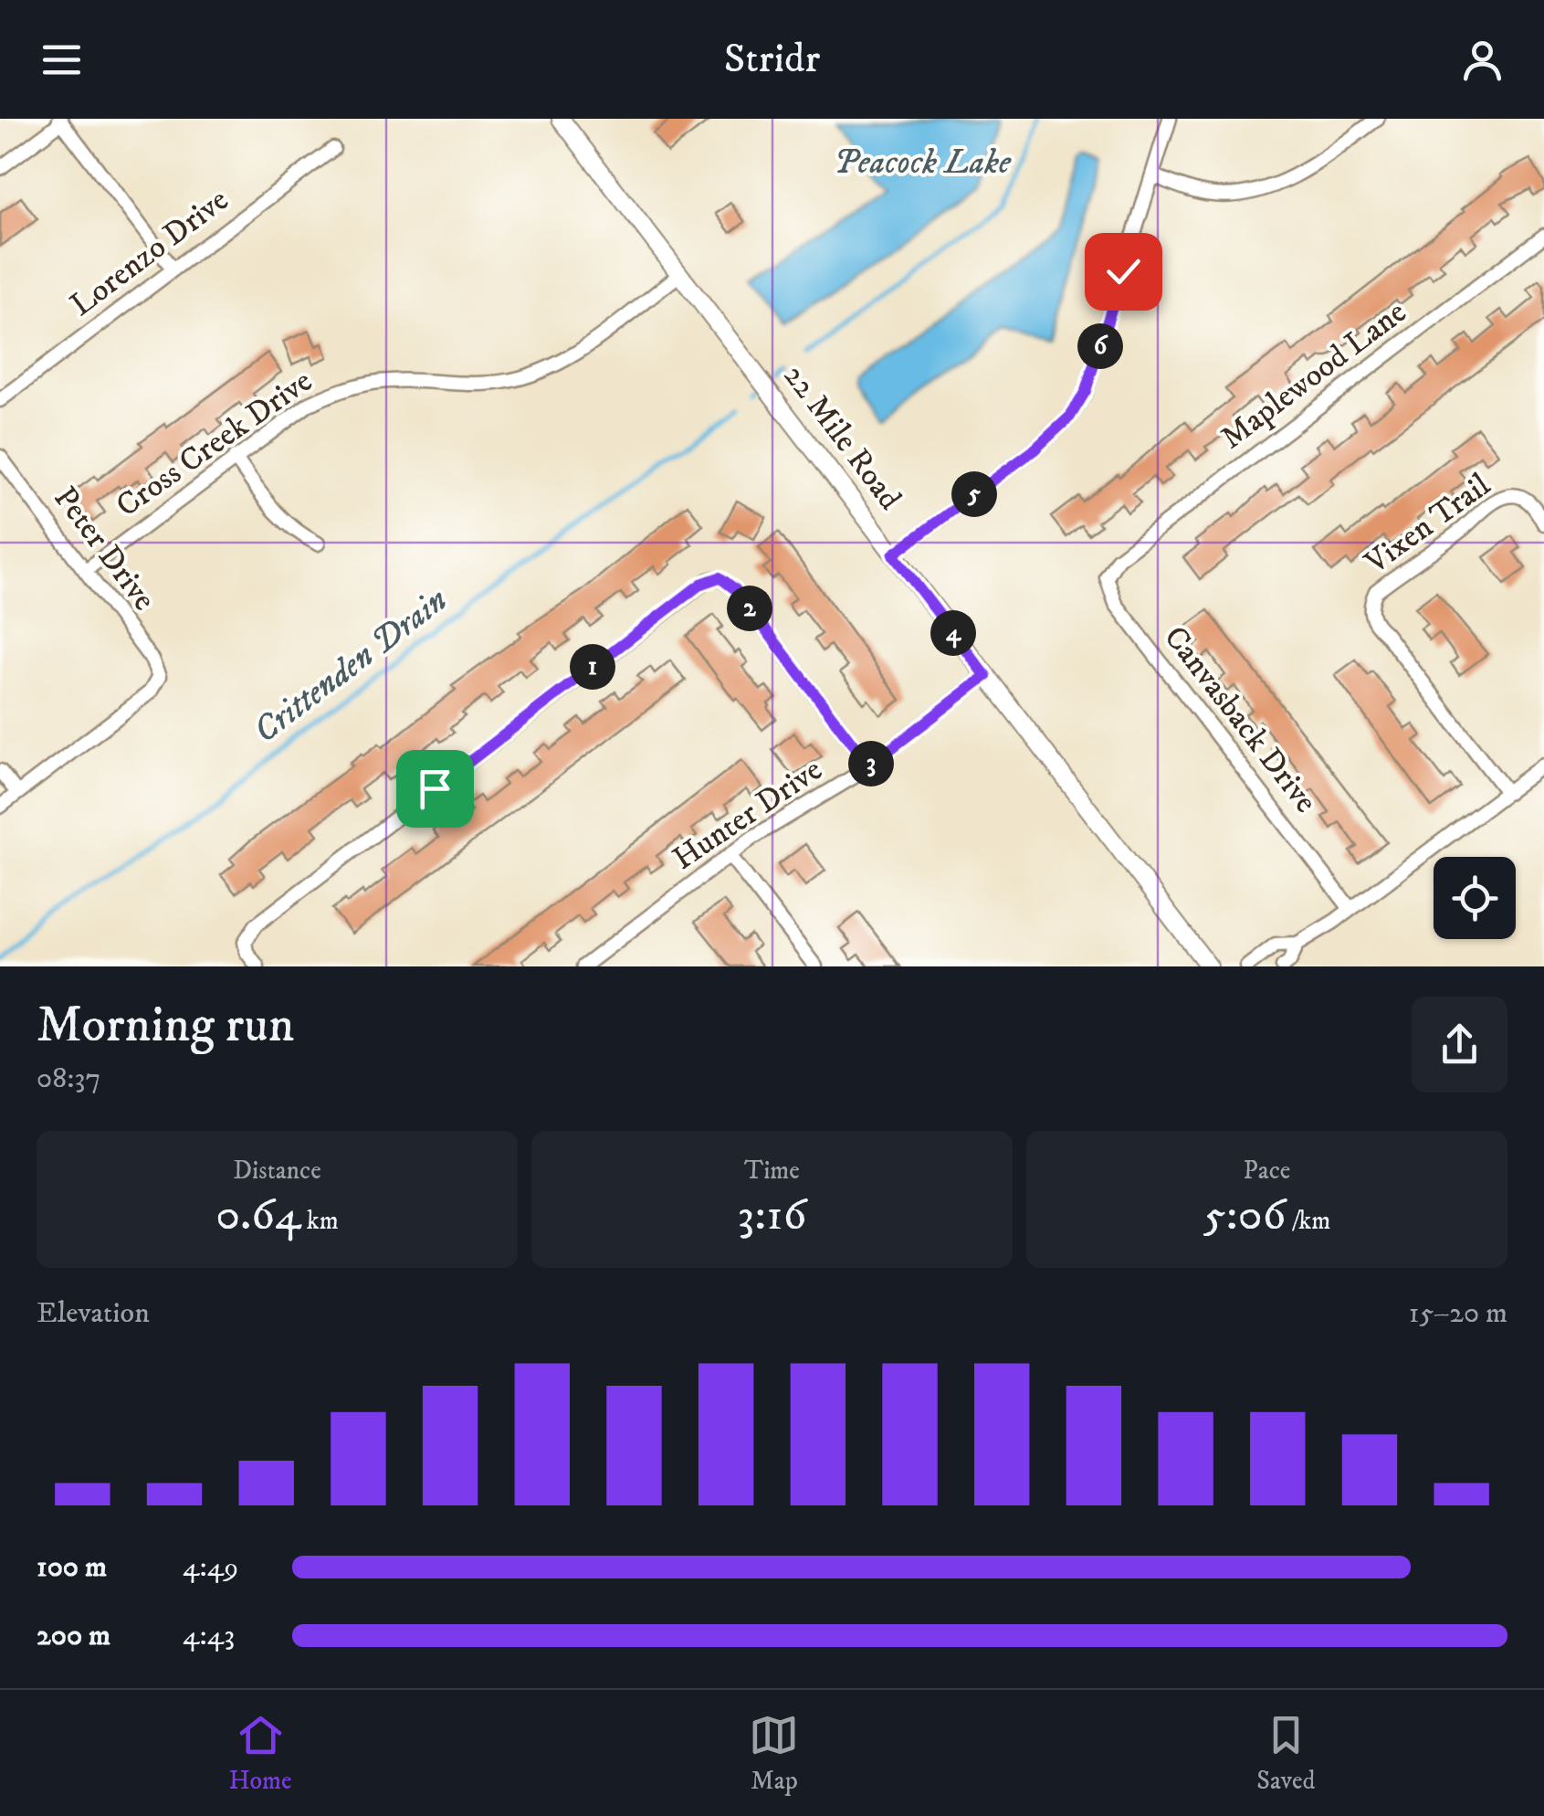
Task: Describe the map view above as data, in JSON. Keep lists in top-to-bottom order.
{
  "streets": {
    "street": [
      "Lorenzo Drive",
      "Maplewood Lane",
      "22 Mile Road",
      "Cross Creek Drive",
      "Vixen Trail",
      "Peter Drive",
      "Canvasback Drive",
      "Hunter Drive"
    ]
  },
  "crossings": [
    ["Maplewood Lane", "Canvasback Drive"],
    ["22 Mile Road", "Cross Creek Drive"],
    ["22 Mile Road", "Hunter Drive"],
    ["Cross Creek Drive", "Peter Drive"]
  ],
  "water": ["Peacock Lake", "Crittenden Drain"],
  "page": {
    "header": "Stridr",
    "pins": [
      "6",
      "5",
      "2",
      "4",
      "1",
      "3"
    ],
    "heading": ["Morning run", "08:37"],
    "stats": [
      ["Distance", "0.64 km"],
      ["Time", "3:16"],
      ["Pace", "5:06 /km"]
    ],
    "chart": ["Elevation", "15–20 m"],
    "list": [
      {
        "name": "100 m",
        "note": "4:49"
      },
      {
        "name": "200 m",
        "note": "4:43"
      }
    ],
    "tabs": ["Home", "Map", "Saved"]
  }
}
